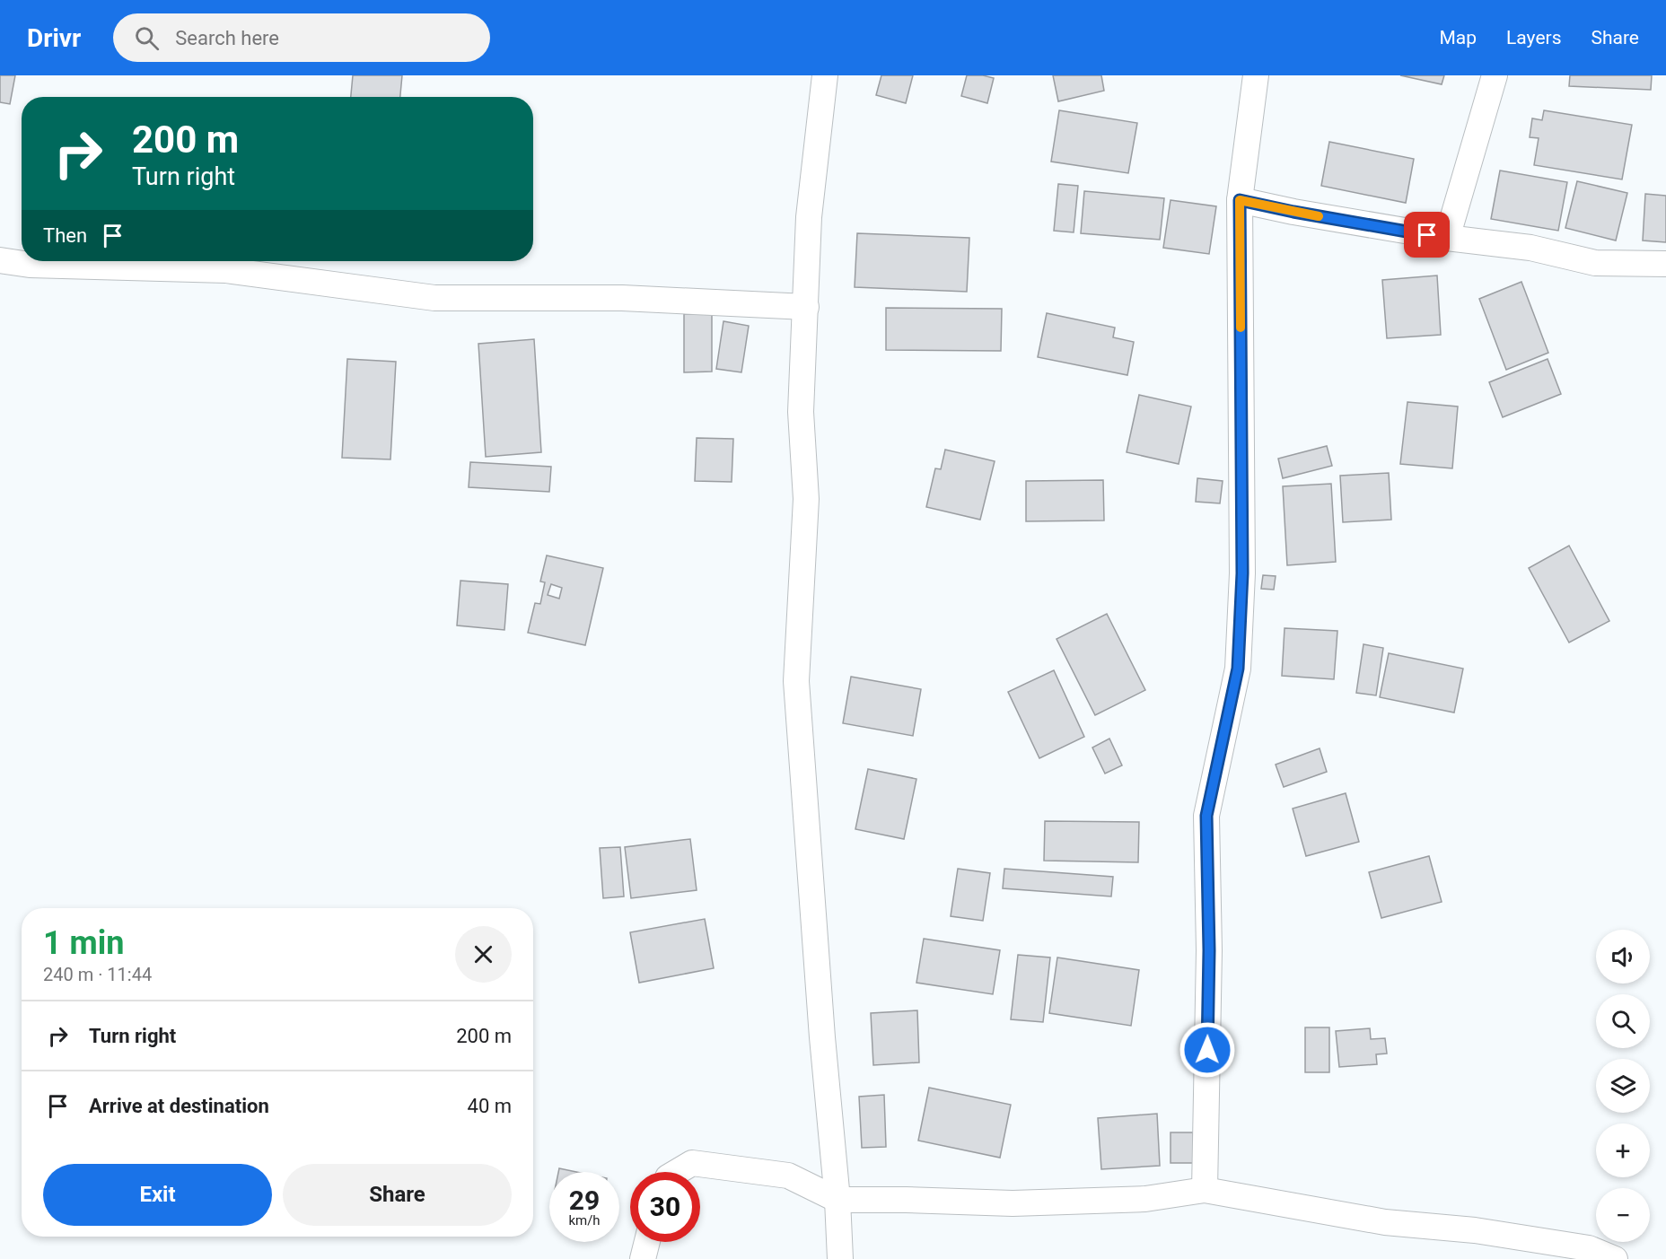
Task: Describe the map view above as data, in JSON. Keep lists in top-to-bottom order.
{
  "page": {
    "header": "Drivr",
    "search": "Search here",
    "nav": ["Map", "Layers", "Share"],
    "turn": ["200 m", "Turn right"],
    "then": "Then",
    "heading": ["1 min", "240 m · 11:44"],
    "map_buttons": ["+", "−"],
    "list": [
      {
        "name": "Turn right",
        "value": "200 m"
      },
      {
        "name": "Arrive at destination",
        "value": "40 m"
      }
    ],
    "buttons": ["Exit", "Share"],
    "speed": "29 km/h",
    "limit": "30"
  }
}
